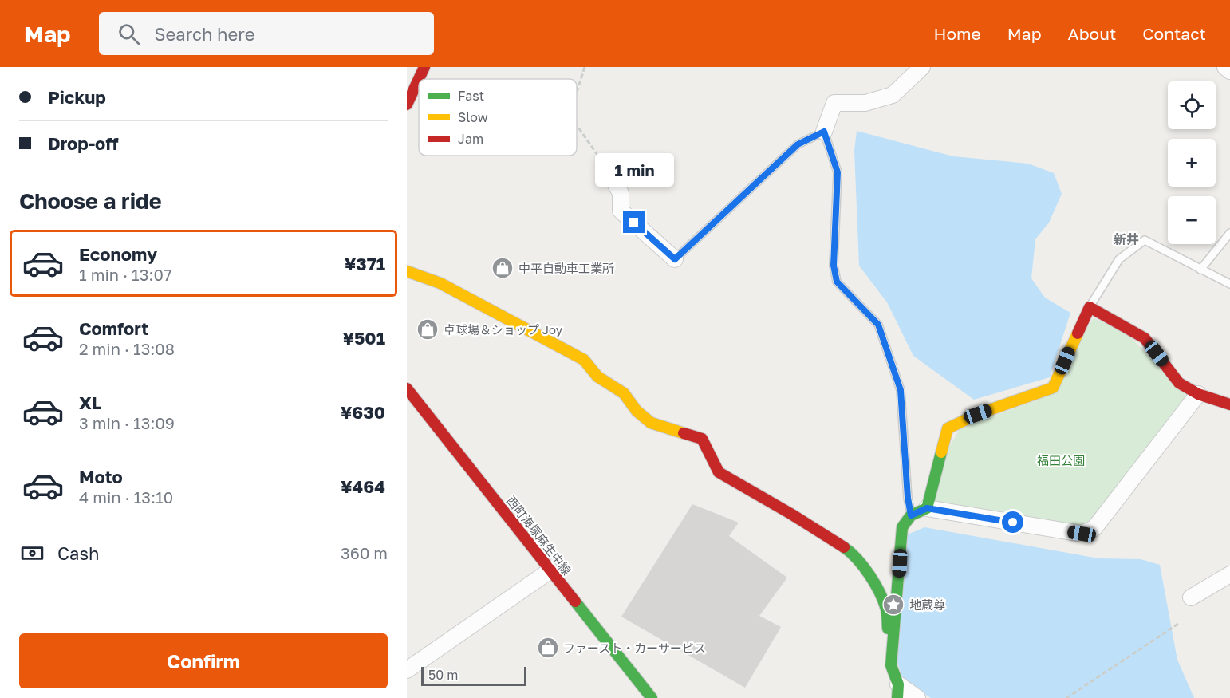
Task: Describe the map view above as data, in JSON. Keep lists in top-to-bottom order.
{
  "streets": {
    "main road": ["西町海塚麻生中線"]
  },
  "districts": ["新井"],
  "parks": ["福田公園"],
  "places": {
    "shop": ["中平自動車工業所", "卓球場＆ショップ Joy", "ファースト・カーサービス"],
    "place": ["地蔵尊"]
  },
  "legend": ["Fast", "Slow", "Jam"],
  "scale_bar": "50 m",
  "page": {
    "header": "Map",
    "search": "Search here",
    "nav": [
      "Home",
      "Map",
      "About",
      "Contact"
    ],
    "banner": ["Pickup", "Drop-off"],
    "map_buttons": ["+", "−"],
    "bubble": "1 min",
    "heading": "Choose a ride",
    "list": [
      {
        "name": "Economy",
        "note": "1 min · 13:07",
        "value": "¥371"
      },
      {
        "name": "Comfort",
        "note": "2 min · 13:08",
        "value": "¥501"
      },
      {
        "name": "XL",
        "note": "3 min · 13:09",
        "value": "¥630"
      },
      {
        "name": "Moto",
        "note": "4 min · 13:10",
        "value": "¥464"
      }
    ],
    "pay": ["Cash", "360 m"],
    "buttons": "Confirm",
    "scale": "50 m"
  }
}
